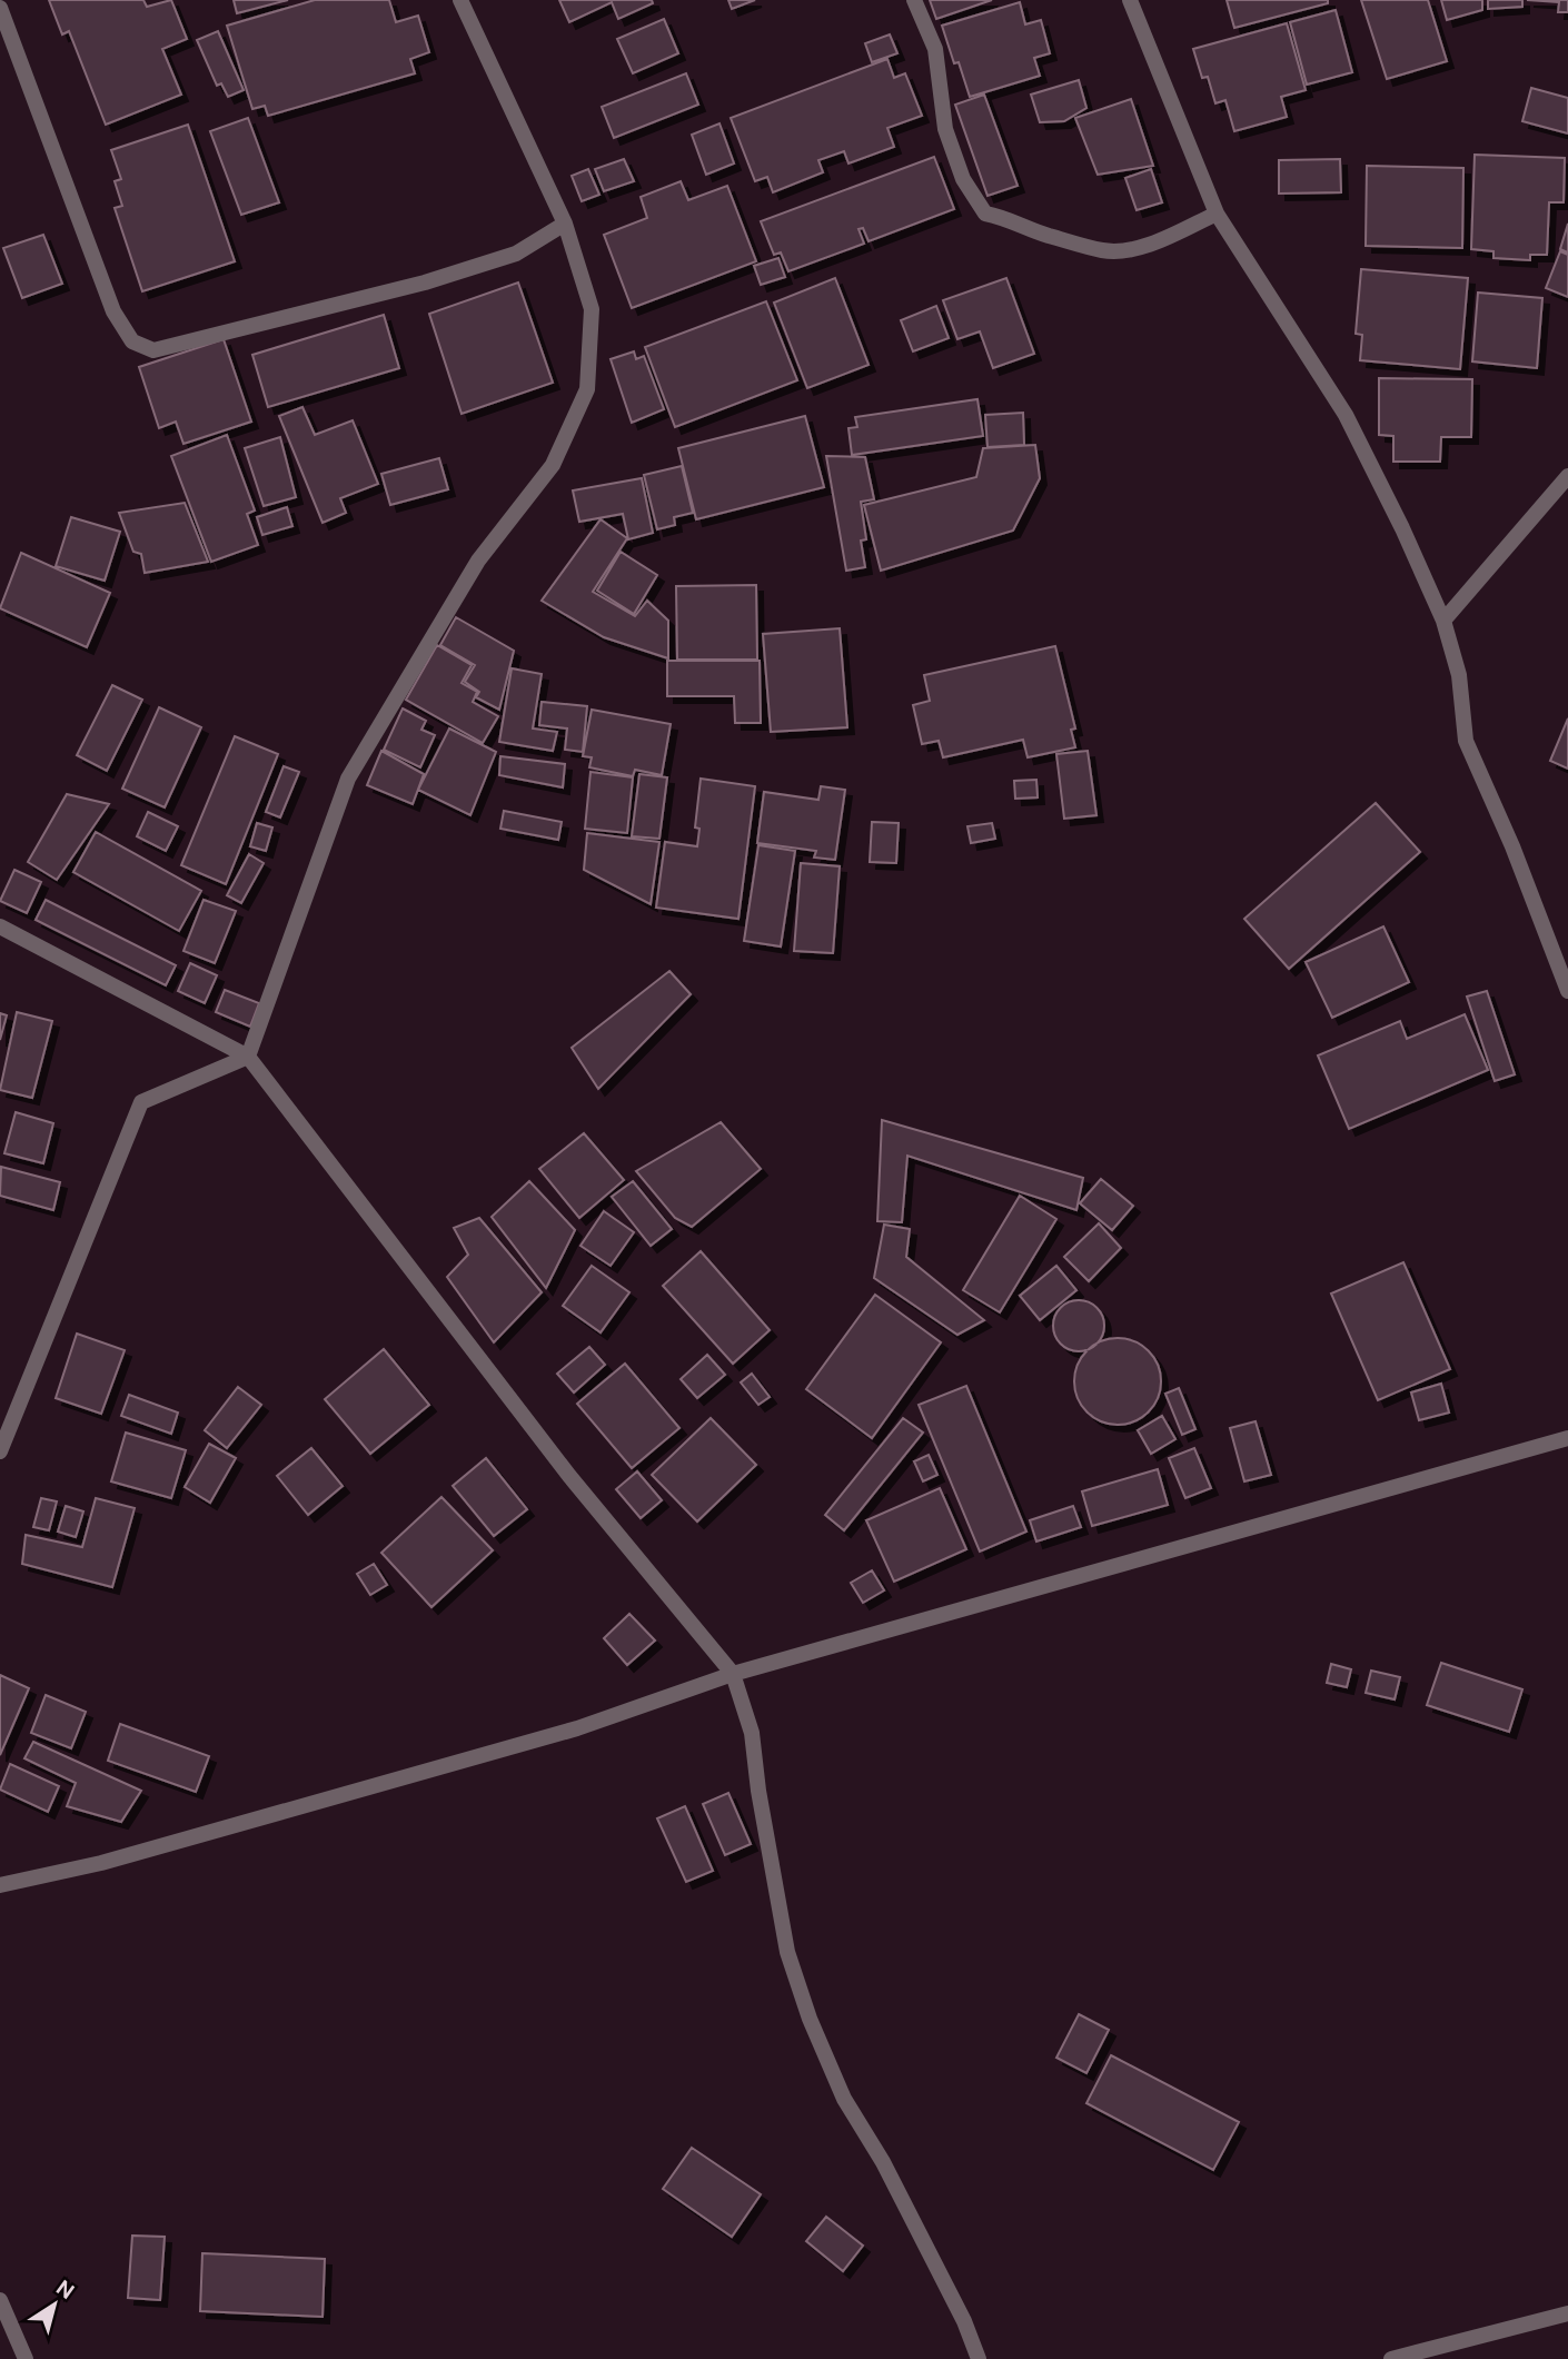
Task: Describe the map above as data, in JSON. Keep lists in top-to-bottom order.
{
  "north": "top right"
}
